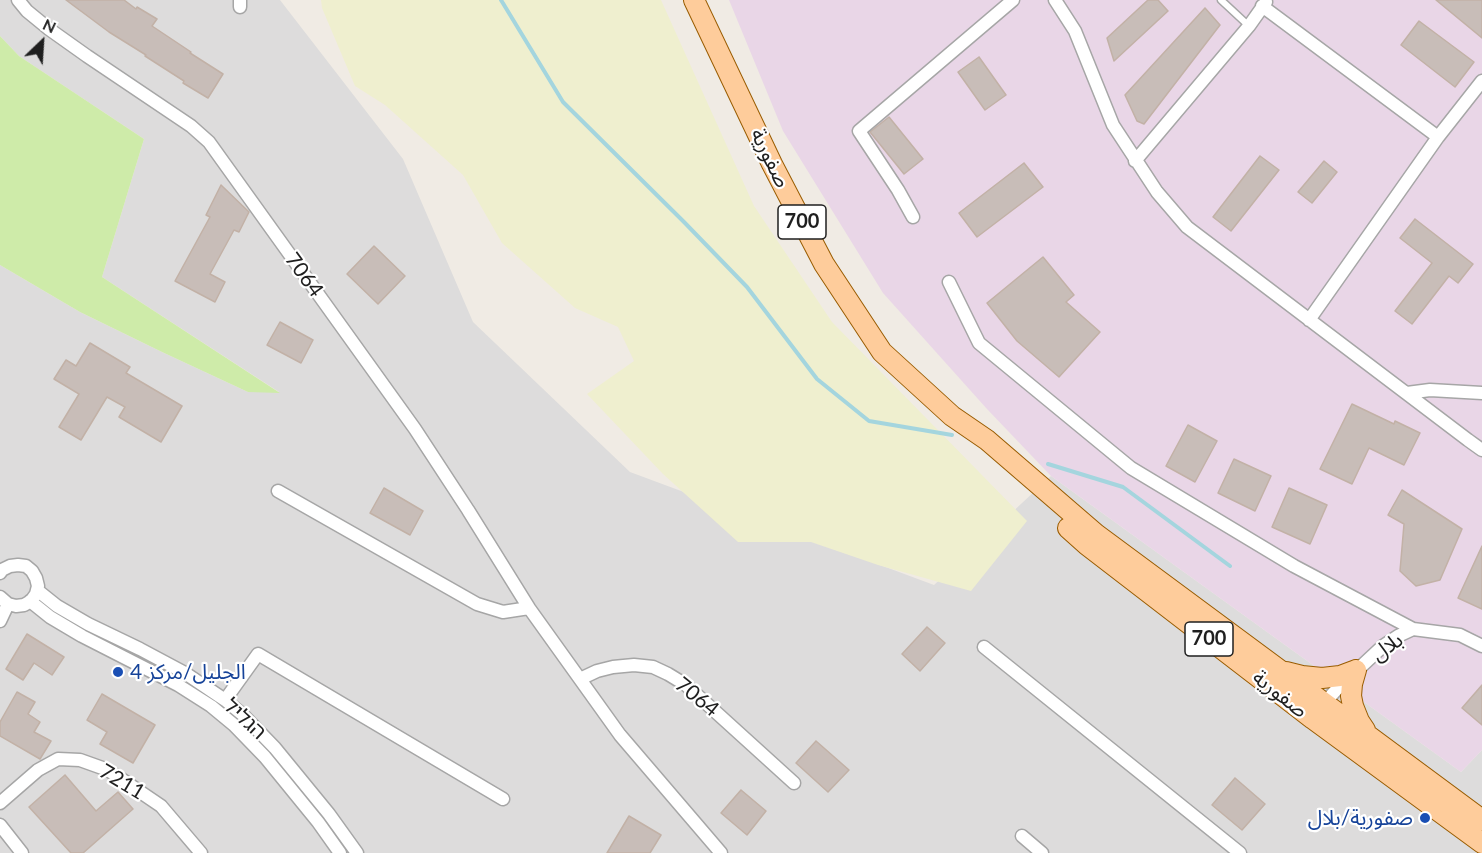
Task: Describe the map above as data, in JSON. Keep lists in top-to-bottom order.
{
  "streets": {
    "main road": ["صفورية", "700"],
    "street": [
      "7064",
      "بلال",
      "הגליל",
      "7211"
    ]
  },
  "crossings": [
    ["صفورية", "بلال"]
  ],
  "places": ["الجليل/مركز 4", "صفورية/بلال"],
  "north": "top right"
}
